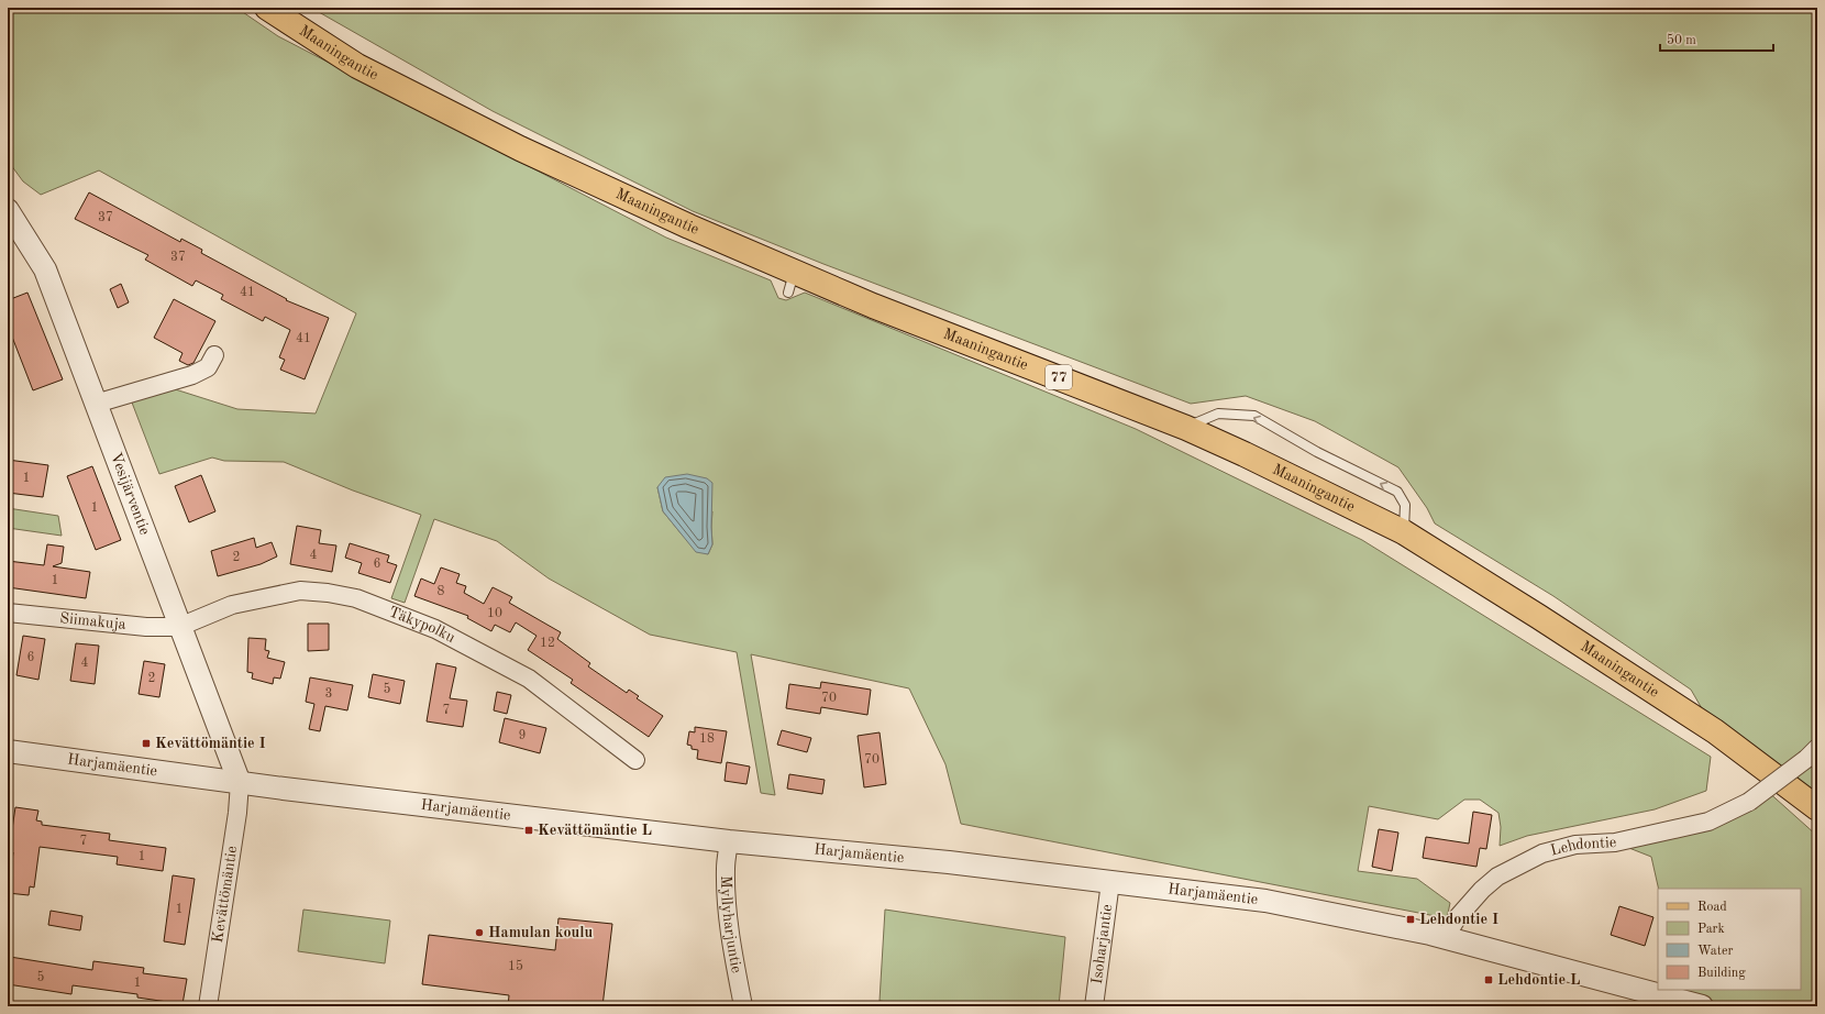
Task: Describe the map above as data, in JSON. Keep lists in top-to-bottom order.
{
  "streets": {
    "main road": ["Maaningantie", "77"],
    "street": [
      "Vesijärventie",
      "Siimakuja",
      "Täkypolku",
      "Harjamäentie",
      "Lehdontie",
      "Kevättömäntie",
      "Myllyharjuntie",
      "Isoharjantie"
    ]
  },
  "crossings": [
    ["Vesijärventie", "Siimakuja"],
    ["Vesijärventie", "Täkypolku"],
    ["Vesijärventie", "Harjamäentie"],
    ["Vesijärventie", "Kevättömäntie"],
    ["Siimakuja", "Täkypolku"],
    ["Harjamäentie", "Lehdontie"],
    ["Harjamäentie", "Kevättömäntie"],
    ["Harjamäentie", "Myllyharjuntie"],
    ["Harjamäentie", "Isoharjantie"]
  ],
  "places": {
    "transit": [
      "Kevättömäntie I",
      "Kevättömäntie L",
      "Lehdontie I",
      "Lehdontie L"
    ],
    "other": ["Hamulan koulu"]
  },
  "house_numbers": [
    "37",
    "37",
    "41",
    "41",
    "1",
    "1",
    "4",
    "2",
    "6",
    "1",
    "8",
    "10",
    "12",
    "6",
    "4",
    "2",
    "5",
    "3",
    "70",
    "7",
    "9",
    "18",
    "70",
    "7",
    "1",
    "1",
    "15",
    "5",
    "1"
  ],
  "legend": [
    "Road",
    "Park",
    "Water",
    "Building"
  ],
  "scale_bar": "50 m"
}
